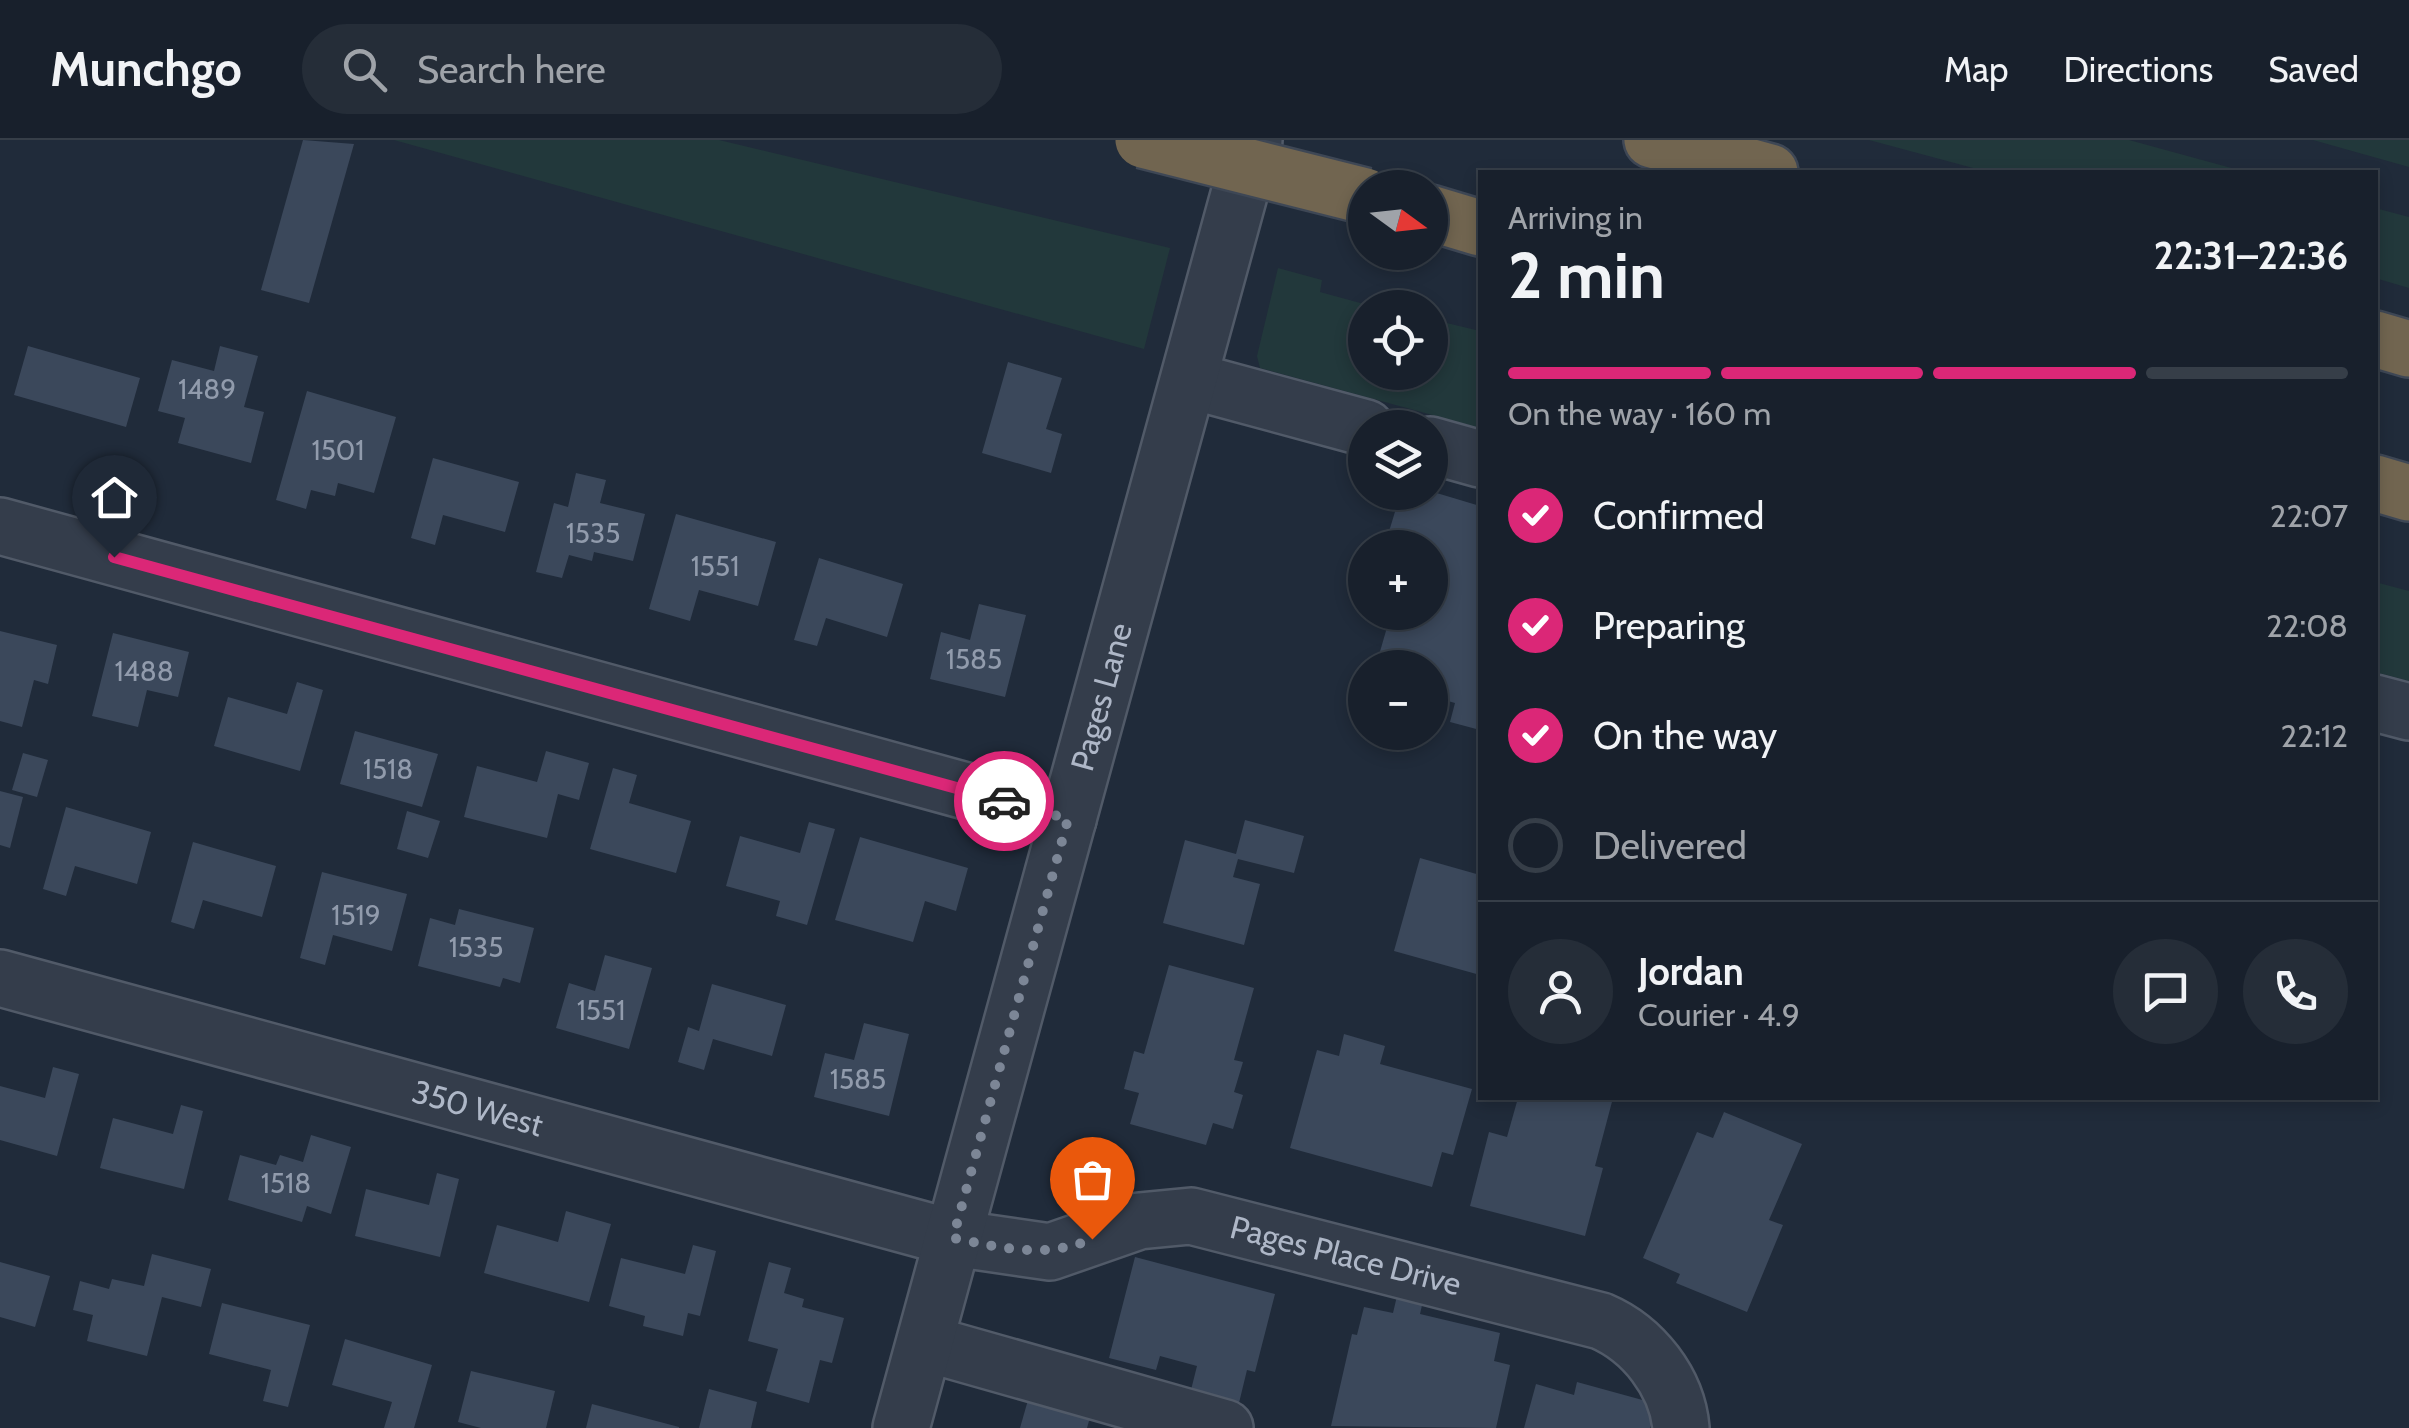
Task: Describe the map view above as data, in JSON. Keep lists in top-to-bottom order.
{
  "streets": {
    "street": ["Pages Lane", "350 West", "Pages Place Drive"]
  },
  "crossings": [
    ["Pages Lane", "350 West"],
    ["Pages Lane", "Pages Place Drive"],
    ["350 West", "Pages Place Drive"]
  ],
  "house_numbers": [
    "1489",
    "1501",
    "1535",
    "1551",
    "1585",
    "1488",
    "1518",
    "1519",
    "1535",
    "1551",
    "1585",
    "1518"
  ],
  "north": "right",
  "page": {
    "header": "Munchgo",
    "search": "Search here",
    "nav": ["Map", "Directions", "Saved"],
    "map_buttons": ["+", "−"],
    "heading": ["2 min", "Arriving in", "22:31–22:36"],
    "panel": ["Jordan", "Courier · 4.9"],
    "bar": "On the way · 160 m",
    "list": [
      ["Confirmed", "22:07"],
      ["Preparing", "22:08"],
      ["On the way", "22:12"],
      "Delivered"
    ]
  }
}
